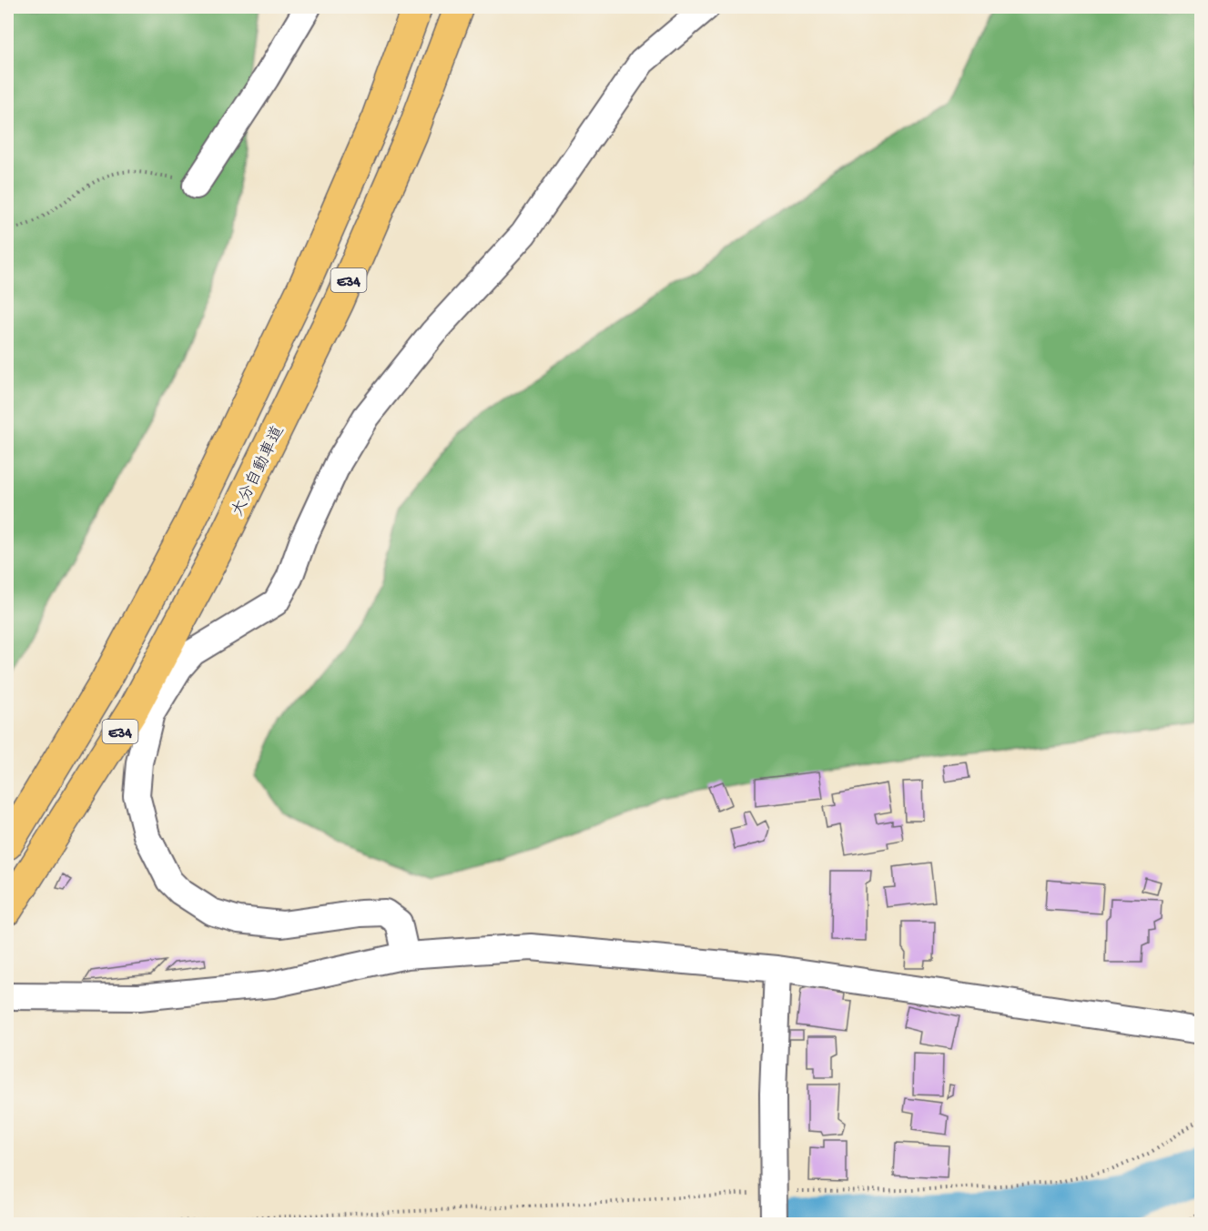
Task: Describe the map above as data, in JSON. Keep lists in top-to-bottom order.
{
  "streets": {
    "highway": ["E34", "大分自動車道"]
  }
}
